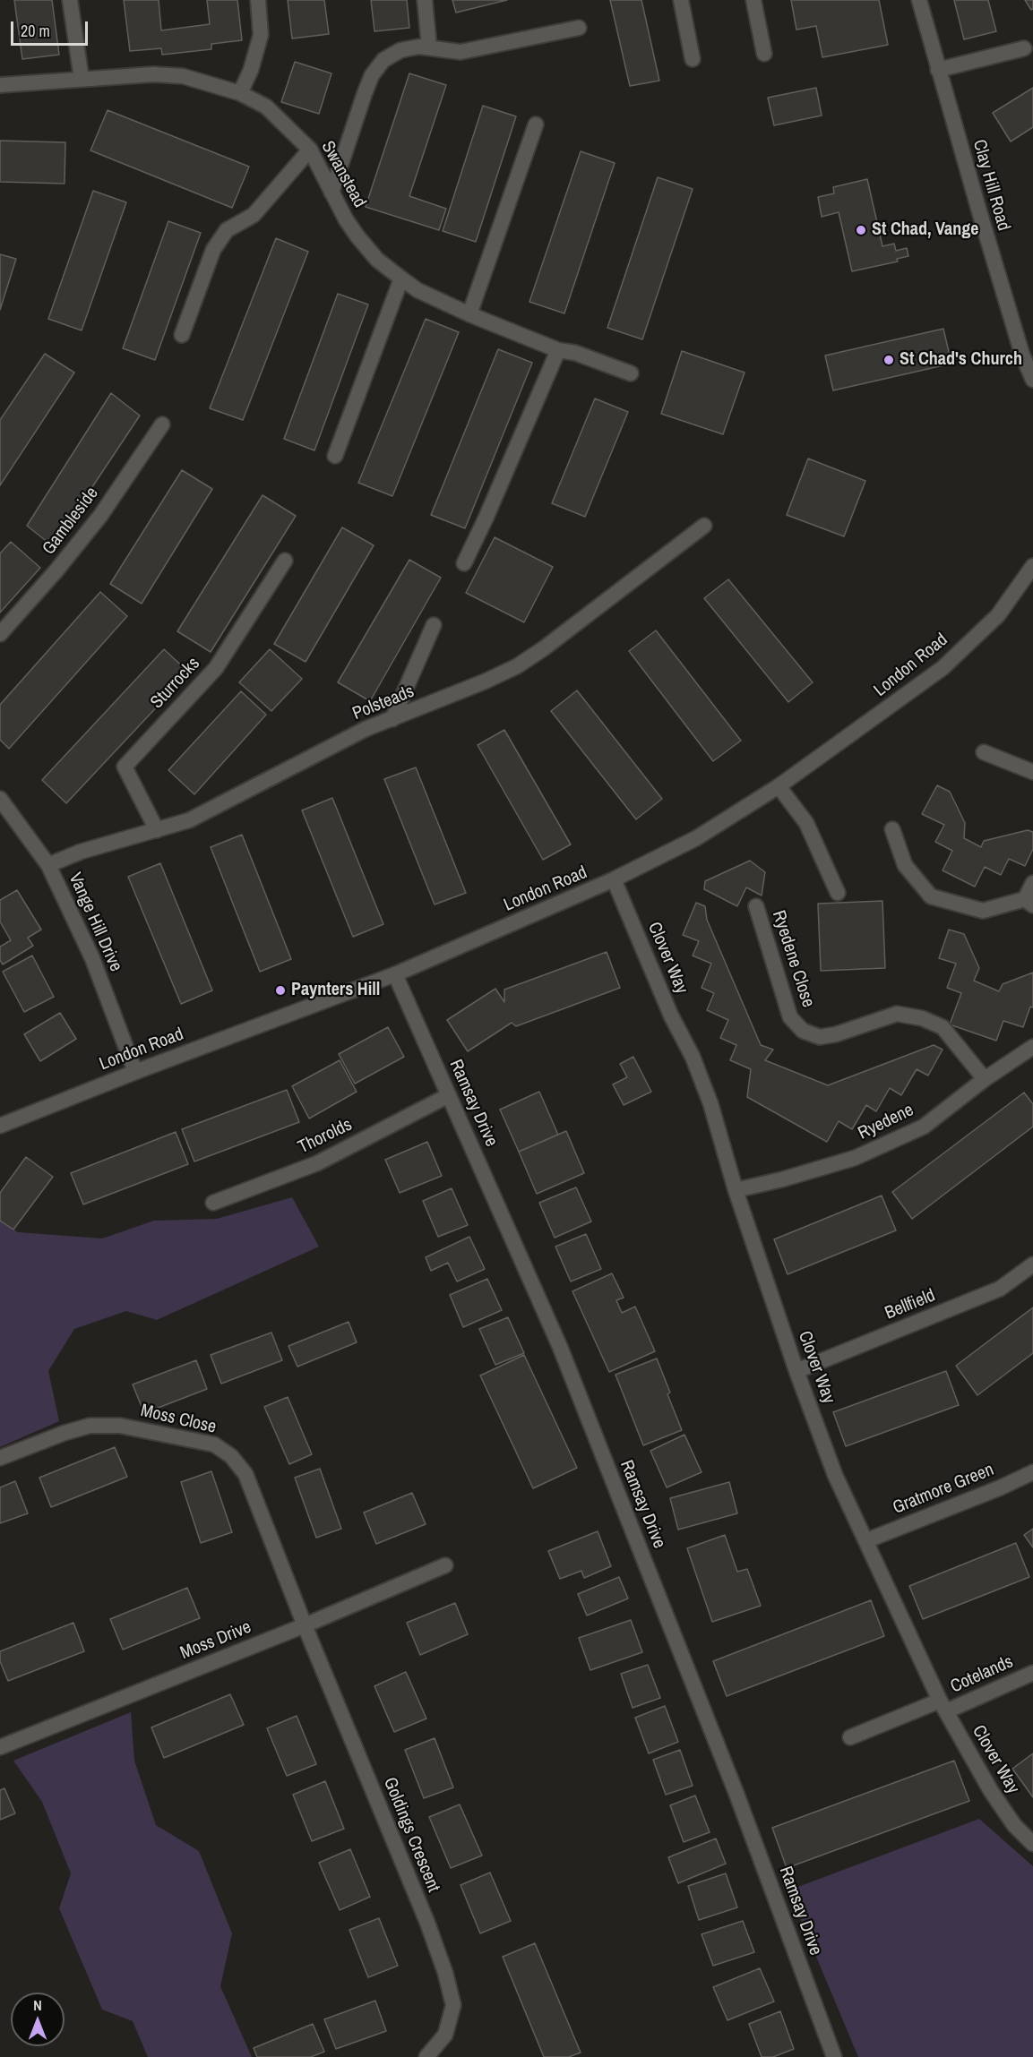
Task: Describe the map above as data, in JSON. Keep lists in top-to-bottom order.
{
  "streets": {
    "street": [
      "Swanstead",
      "Clay Hill Road",
      "Gambleside",
      "London Road",
      "Sturrocks",
      "Polsteads",
      "Vange Hill Drive",
      "Clover Way",
      "Ryedene Close",
      "Ramsay Drive",
      "Ryedene",
      "Thorolds",
      "Bellfield",
      "Moss Close",
      "Gratmore Green",
      "Moss Drive",
      "Cotelands",
      "Goldings Crescent"
    ]
  },
  "crossings": [
    ["London Road", "Vange Hill Drive"],
    ["London Road", "Clover Way"],
    ["London Road", "Ramsay Drive"],
    ["Sturrocks", "Polsteads"],
    ["Polsteads", "Vange Hill Drive"],
    ["Clover Way", "Ryedene"],
    ["Clover Way", "Bellfield"],
    ["Clover Way", "Gratmore Green"],
    ["Clover Way", "Cotelands"],
    ["Ryedene Close", "Ryedene"],
    ["Ramsay Drive", "Thorolds"],
    ["Moss Close", "Moss Drive"],
    ["Moss Close", "Goldings Crescent"],
    ["Moss Drive", "Goldings Crescent"]
  ],
  "places": ["St Chad, Vange", "St Chad's Church", "Paynters Hill"],
  "scale_bar": "20 m",
  "north": "top"
}
